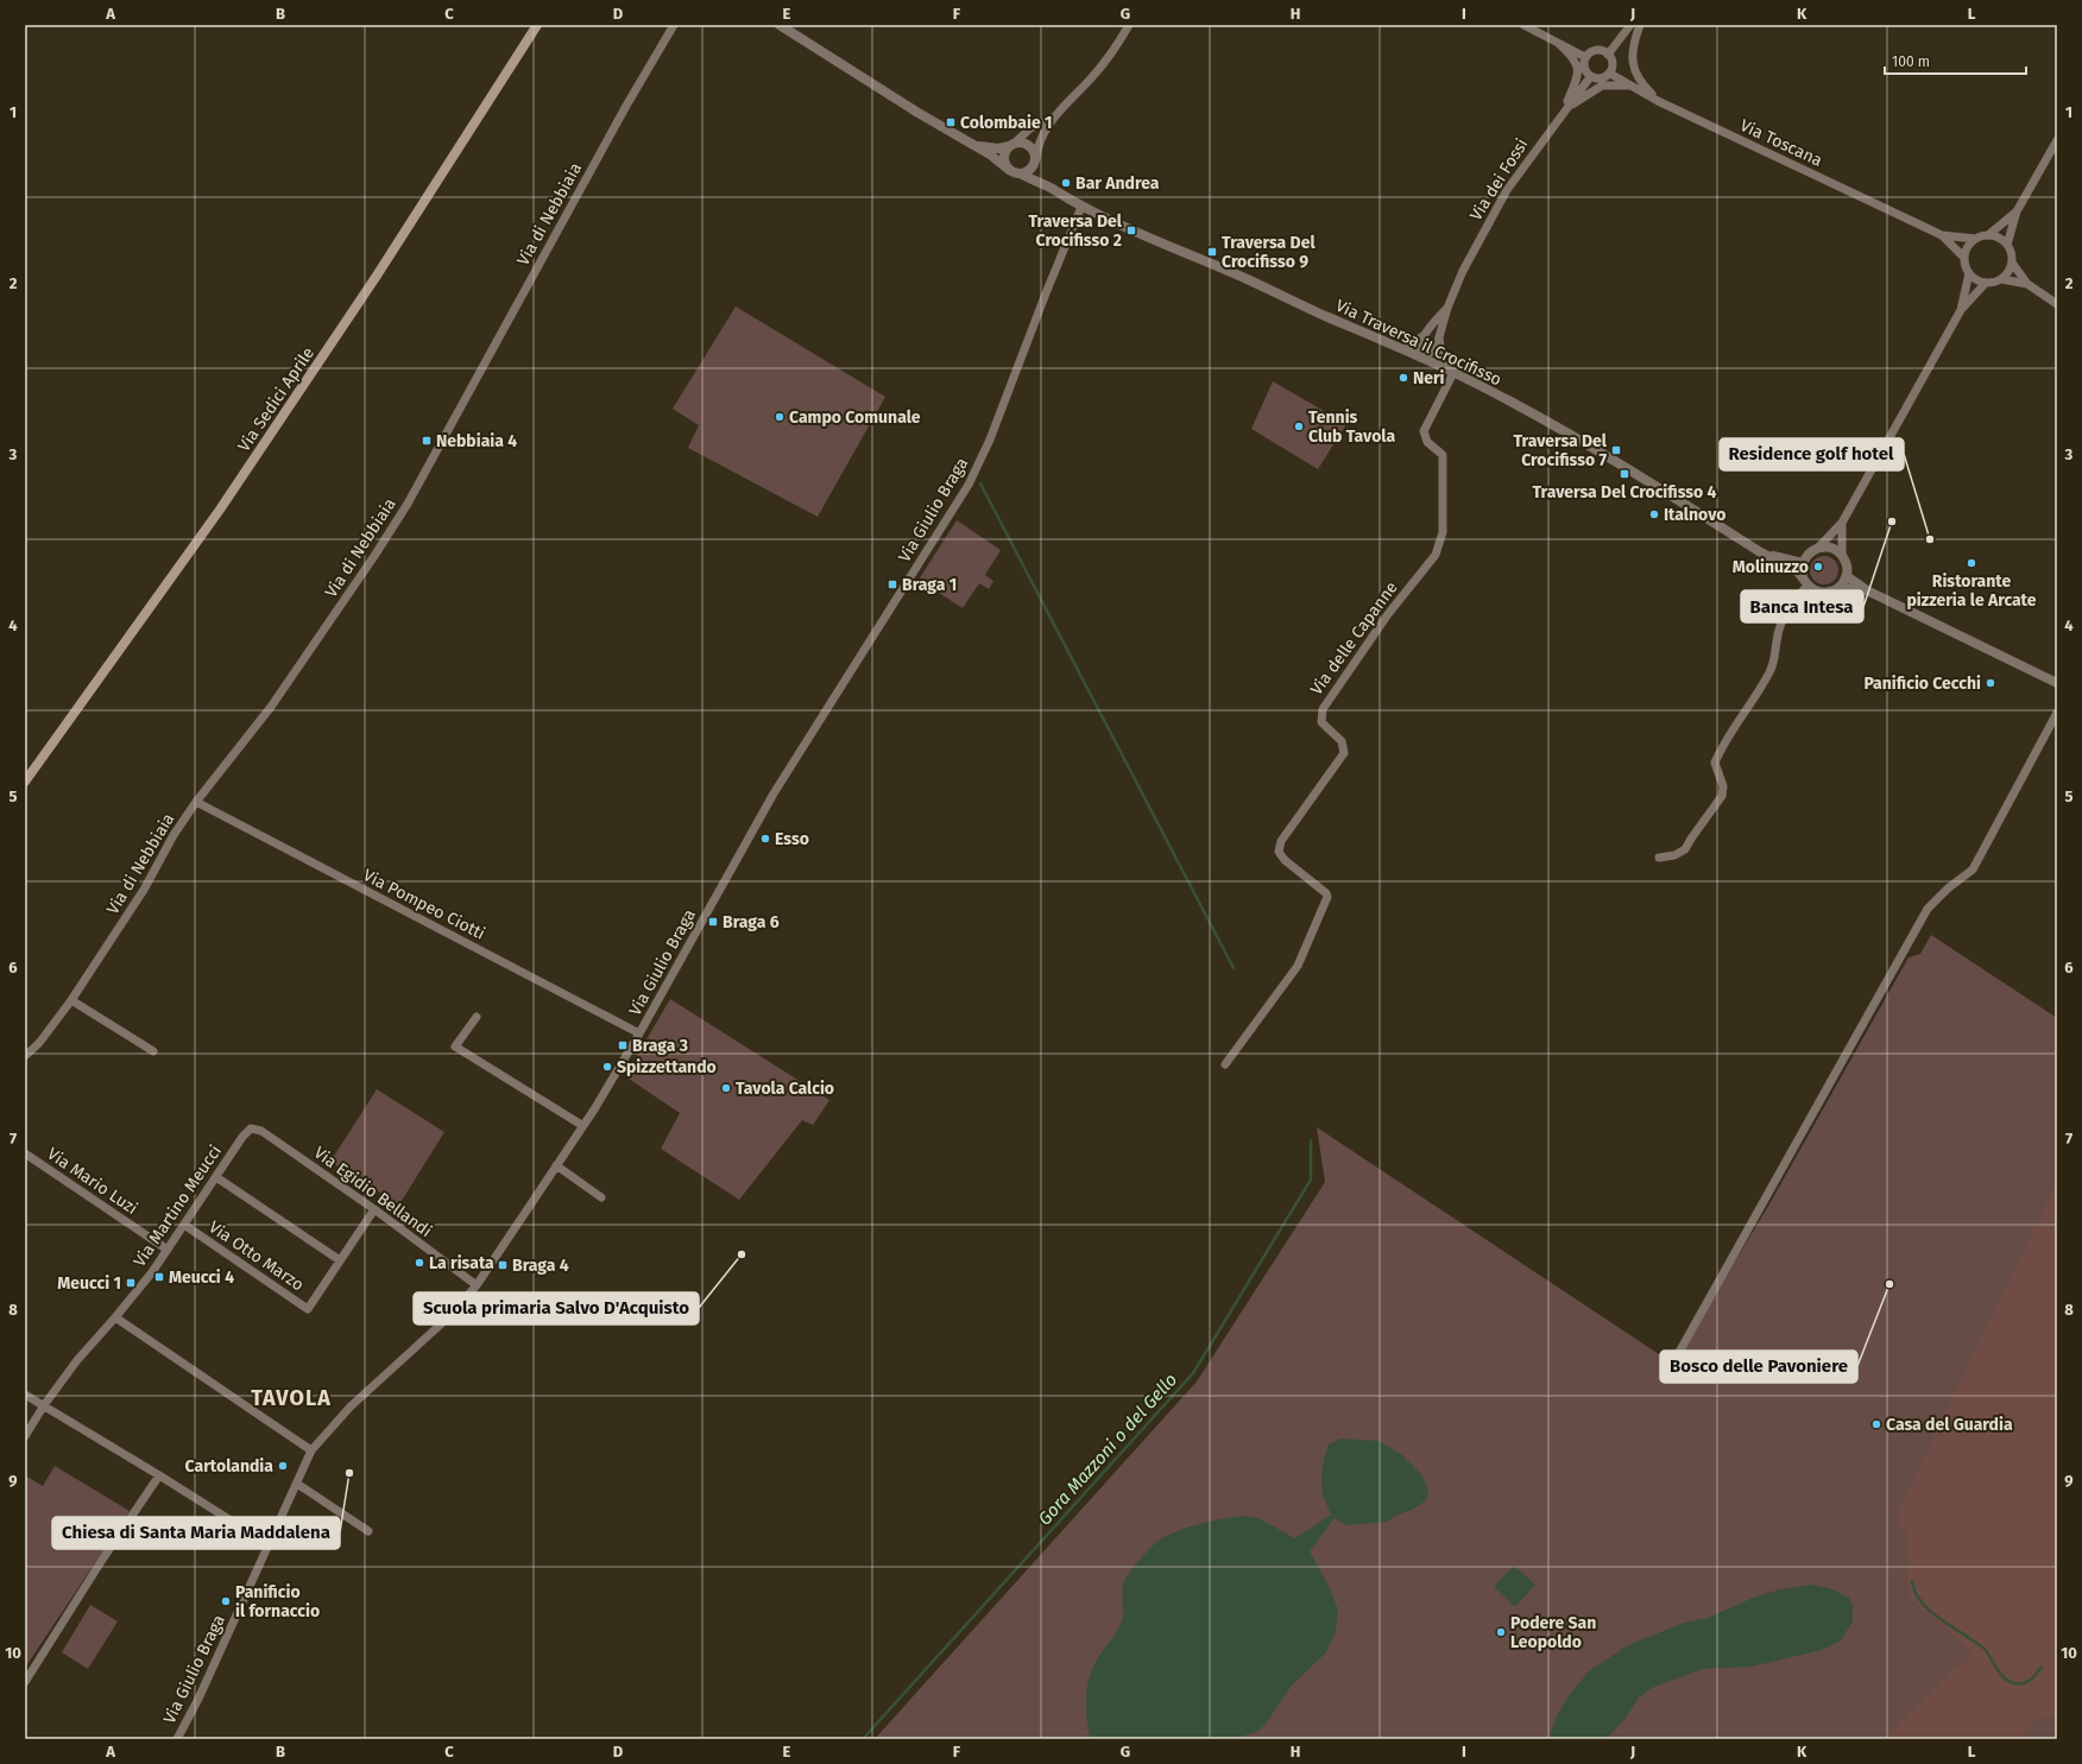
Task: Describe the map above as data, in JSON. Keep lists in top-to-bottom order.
{
  "streets": {
    "main road": ["Via Sedici Aprile"],
    "street": [
      "Via Toscana",
      "Via dei Fossi",
      "Via di Nebbiaia",
      "Via Traversa il Crocifisso",
      "Via Giulio Braga",
      "Via delle Capanne",
      "Via Pompeo Ciotti",
      "Via Mario Luzi",
      "Via Egidio Bellandi",
      "Via Martino Meucci",
      "Via Otto Marzo"
    ]
  },
  "crossings": [
    ["Via Toscana", "Via dei Fossi"],
    ["Via dei Fossi", "Via Traversa il Crocifisso"],
    ["Via dei Fossi", "Via delle Capanne"],
    ["Via di Nebbiaia", "Via Pompeo Ciotti"],
    ["Via Traversa il Crocifisso", "Via Giulio Braga"],
    ["Via Traversa il Crocifisso", "Via delle Capanne"],
    ["Via Giulio Braga", "Via Pompeo Ciotti"],
    ["Via Giulio Braga", "Via Egidio Bellandi"],
    ["Via Mario Luzi", "Via Martino Meucci"],
    ["Via Egidio Bellandi", "Via Martino Meucci"],
    ["Via Egidio Bellandi", "Via Otto Marzo"],
    ["Via Martino Meucci", "Via Otto Marzo"]
  ],
  "districts": ["TAVOLA"],
  "water": ["Gora Mazzoni o del Gello"],
  "places": {
    "transit": [
      "Colombaie 1",
      "Traversa Del Crocifisso 2",
      "Traversa Del Crocifisso 9",
      "Nebbiaia 4",
      "Traversa Del Crocifisso 7",
      "Traversa Del Crocifisso 4",
      "Braga 1",
      "Braga 6",
      "Braga 3",
      "Braga 4",
      "Meucci 4",
      "Meucci 1"
    ],
    "other": [
      "Bar Andrea",
      "Neri",
      "Campo Comunale",
      "Tennis Club Tavola",
      "Italnovo",
      "Banca Intesa",
      "Residence golf hotel",
      "Ristorante pizzeria le Arcate",
      "Molinuzzo",
      "Panificio Cecchi",
      "Esso",
      "Spizzettando",
      "Tavola Calcio",
      "Scuola primaria Salvo D'Acquisto",
      "La risata",
      "Bosco delle Pavoniere",
      "Casa del Guardia",
      "Cartolandia",
      "Chiesa di Santa Maria Maddalena",
      "Panificio il fornaccio",
      "Podere San Leopoldo"
    ]
  },
  "scale_bar": "100 m",
  "grid": {
    "columns": [
      "A",
      "B",
      "C",
      "D",
      "E",
      "F",
      "G",
      "H",
      "I",
      "J",
      "K",
      "L"
    ],
    "rows": [
      "1",
      "2",
      "3",
      "4",
      "5",
      "6",
      "7",
      "8",
      "9",
      "10"
    ]
  }
}
